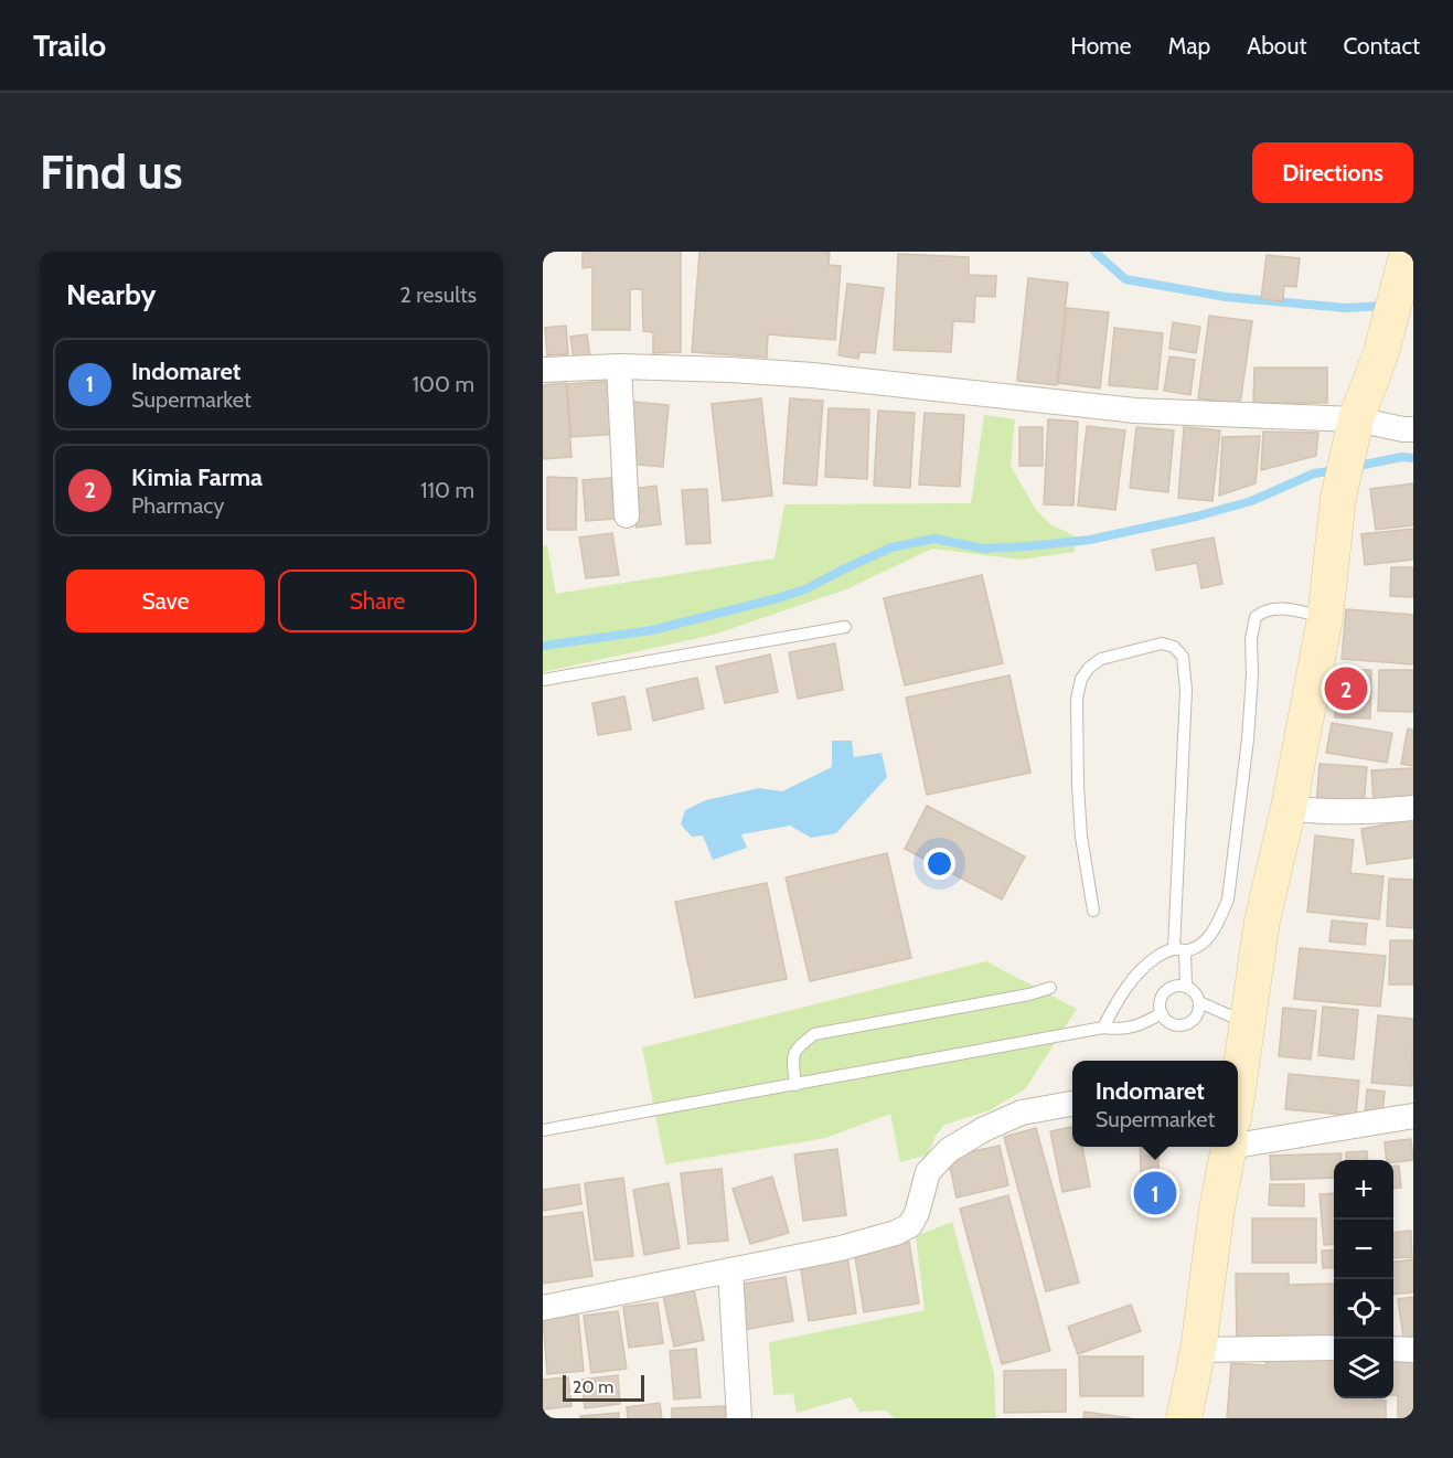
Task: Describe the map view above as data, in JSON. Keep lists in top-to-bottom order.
{
  "scale_bar": "20 m",
  "page": {
    "header": "Trailo",
    "nav": [
      "Home",
      "Map",
      "About",
      "Contact"
    ],
    "buttons": [
      "Directions",
      ["Save", "Share"]
    ],
    "title": "Find us",
    "heading": ["Nearby", "2 results"],
    "list": [
      {
        "mark": "1",
        "name": "Indomaret",
        "note": "Supermarket",
        "value": "100 m"
      },
      {
        "mark": "2",
        "name": "Kimia Farma",
        "note": "Pharmacy",
        "value": "110 m"
      }
    ],
    "pins": ["2", "1"],
    "popup": ["Indomaret", "Supermarket"],
    "map_buttons": ["+", "−"],
    "scale": "20 m"
  }
}
